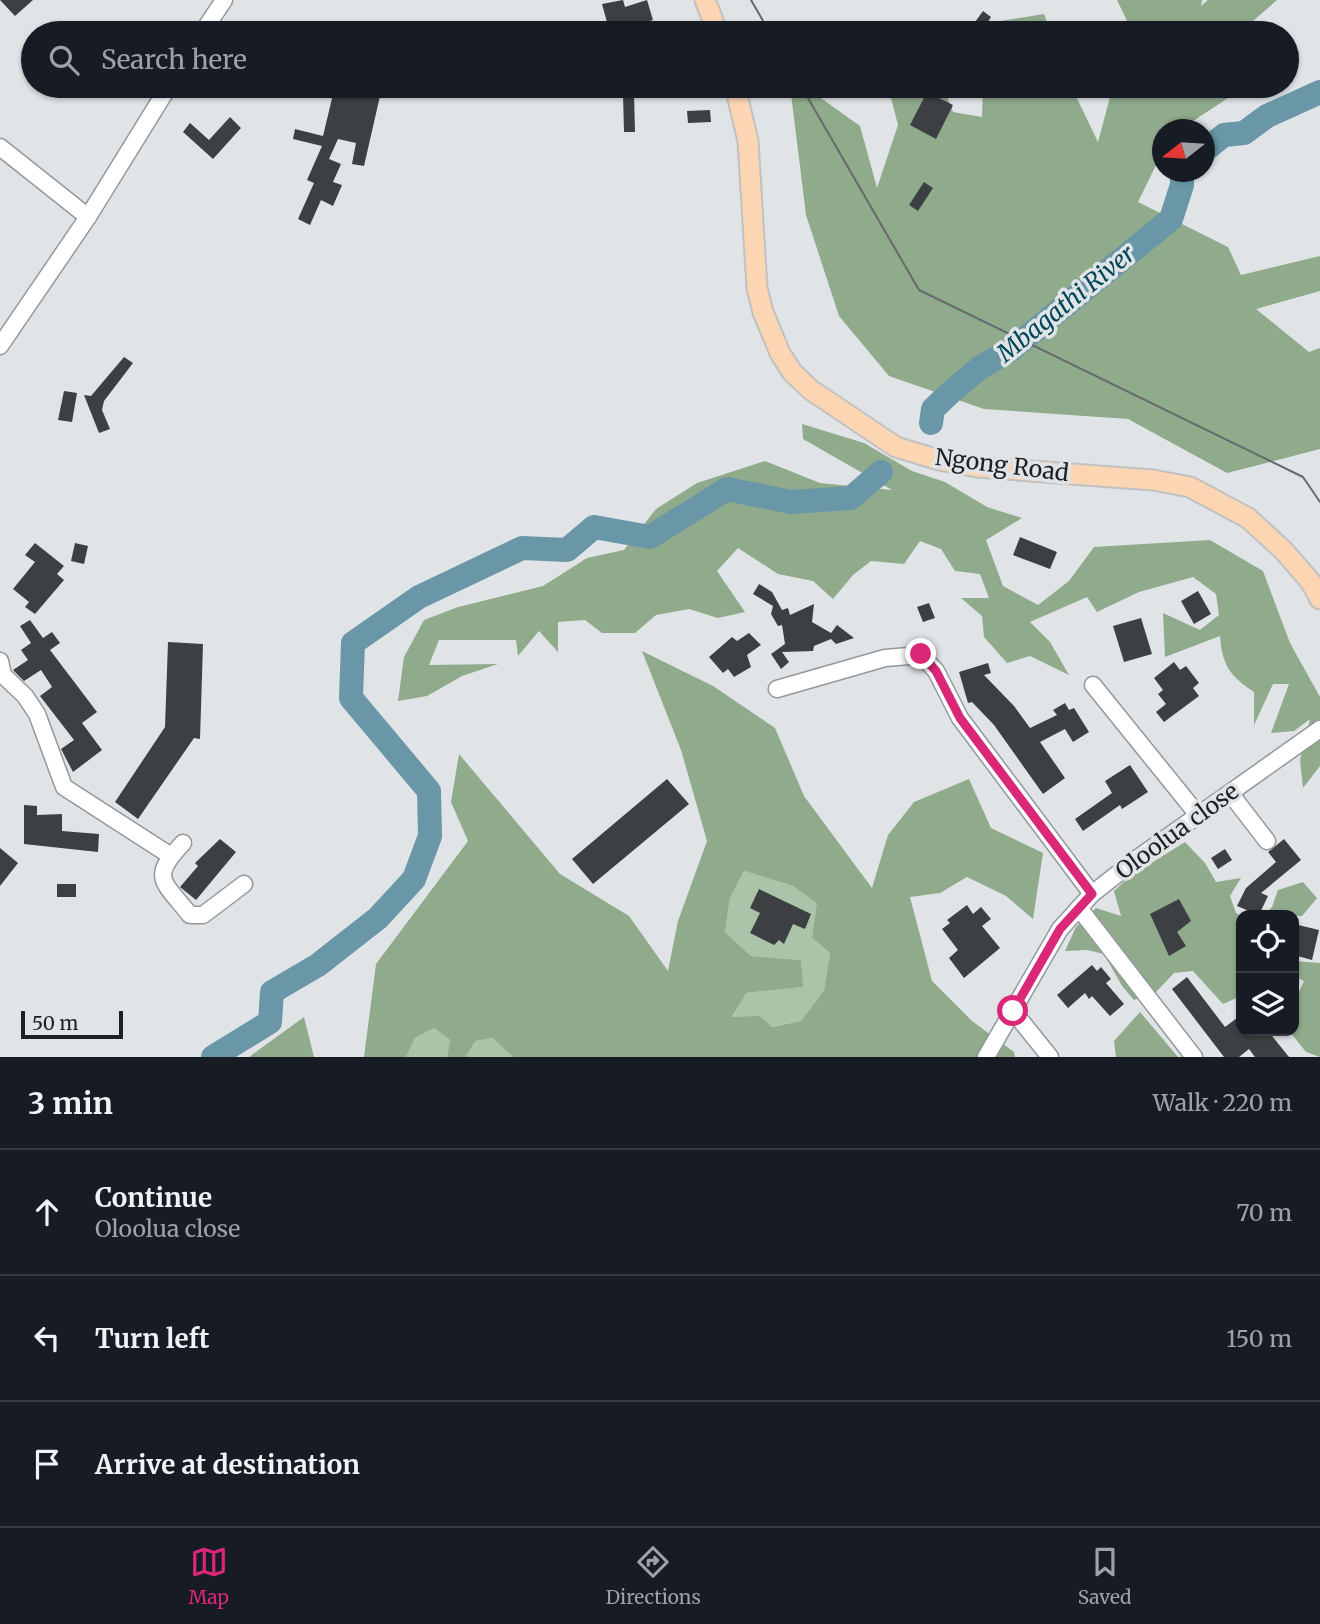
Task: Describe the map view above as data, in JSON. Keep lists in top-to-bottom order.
{
  "streets": {
    "main road": ["Ngong Road"],
    "street": ["Oloolua close"]
  },
  "water": ["Mbagathi River"],
  "scale_bar": "50 m",
  "north": "left",
  "page": {
    "search": "Search here",
    "scale": "50 m",
    "heading": ["3 min", "Walk · 220 m"],
    "list": [
      ["Continue", "Oloolua close", "70 m"],
      ["Turn left", "150 m"],
      "Arrive at destination"
    ],
    "nav": ["Map", "Directions", "Saved"]
  }
}
